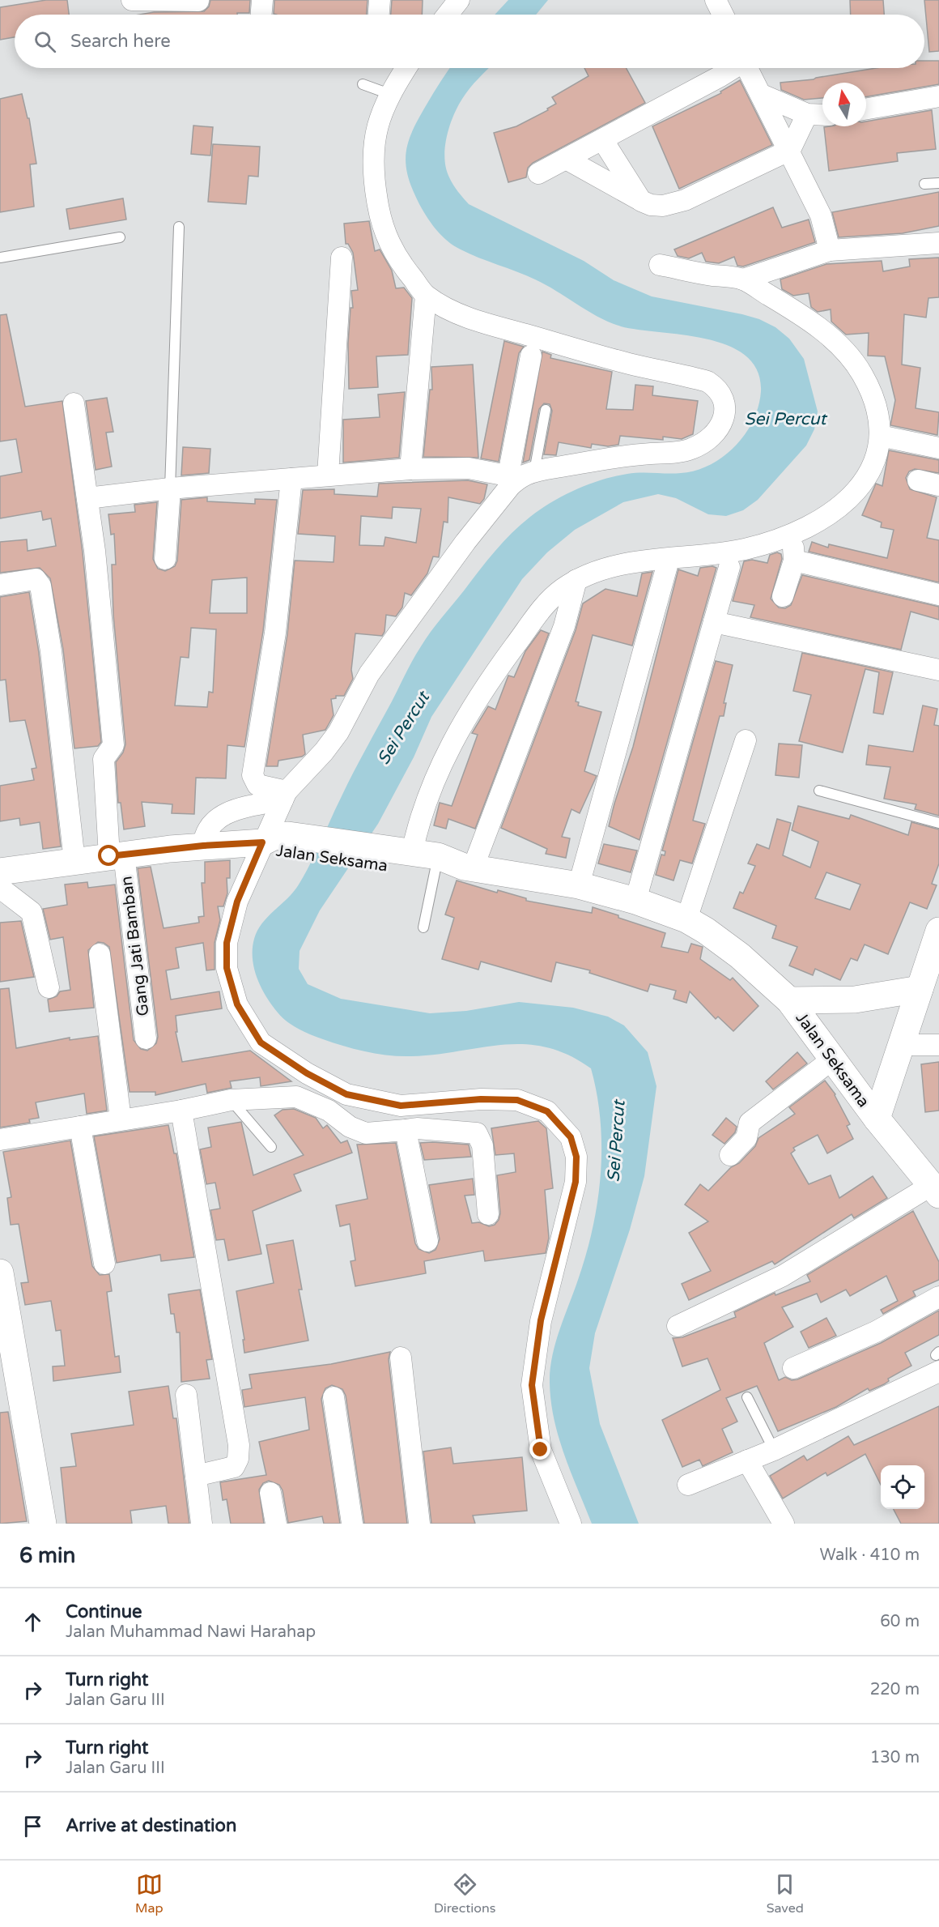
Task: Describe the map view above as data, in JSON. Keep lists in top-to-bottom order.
{
  "streets": {
    "main road": ["Jalan Seksama"],
    "street": ["Gang Jati Bamban"]
  },
  "crossings": [
    ["Jalan Seksama", "Gang Jati Bamban"]
  ],
  "water": ["Sei Percut"],
  "north": "top",
  "page": {
    "search": "Search here",
    "heading": ["6 min", "Walk · 410 m"],
    "list": [
      ["Continue", "Jalan Muhammad Nawi Harahap", "60 m"],
      ["Turn right", "Jalan Garu III", "220 m"],
      ["Turn right", "Jalan Garu III", "130 m"],
      "Arrive at destination"
    ],
    "nav": ["Map", "Directions", "Saved"]
  }
}
